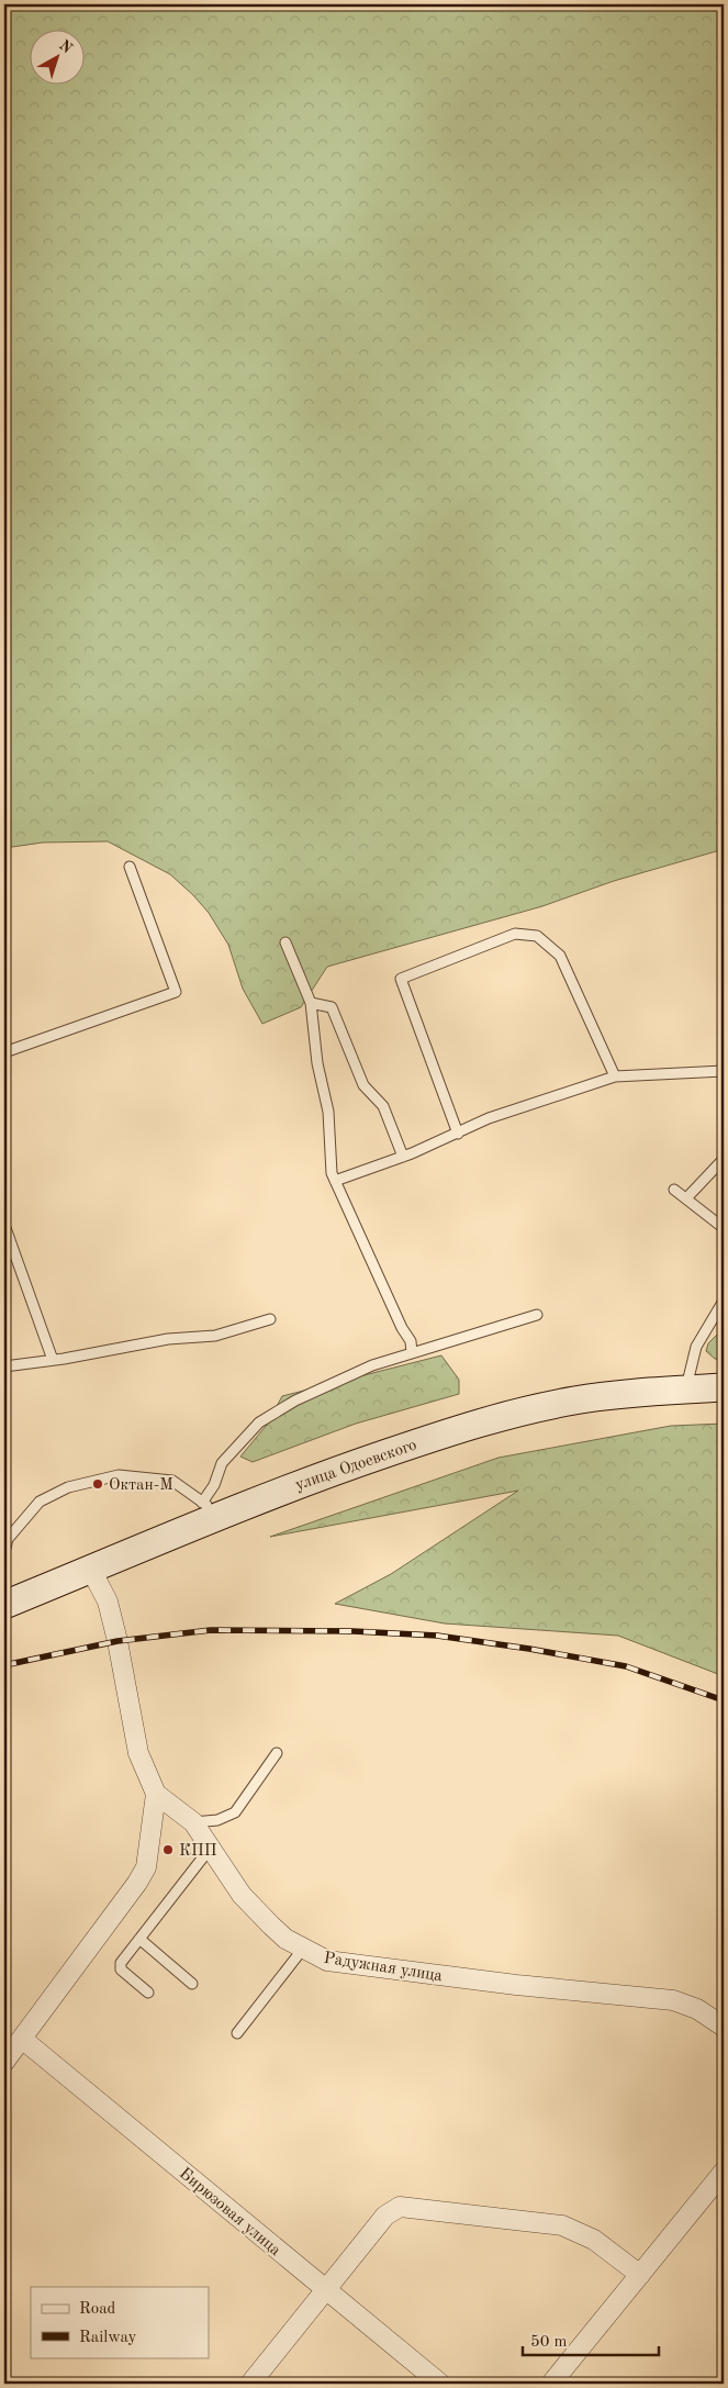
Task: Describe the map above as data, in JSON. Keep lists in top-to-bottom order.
{
  "streets": {
    "street": ["улица Одоевского", "Радужная улица", "Бирюзовая улица"]
  },
  "places": ["Октан-М", "КПП"],
  "legend": ["Road", "Railway"],
  "scale_bar": "50 m",
  "north": "top right"
}
